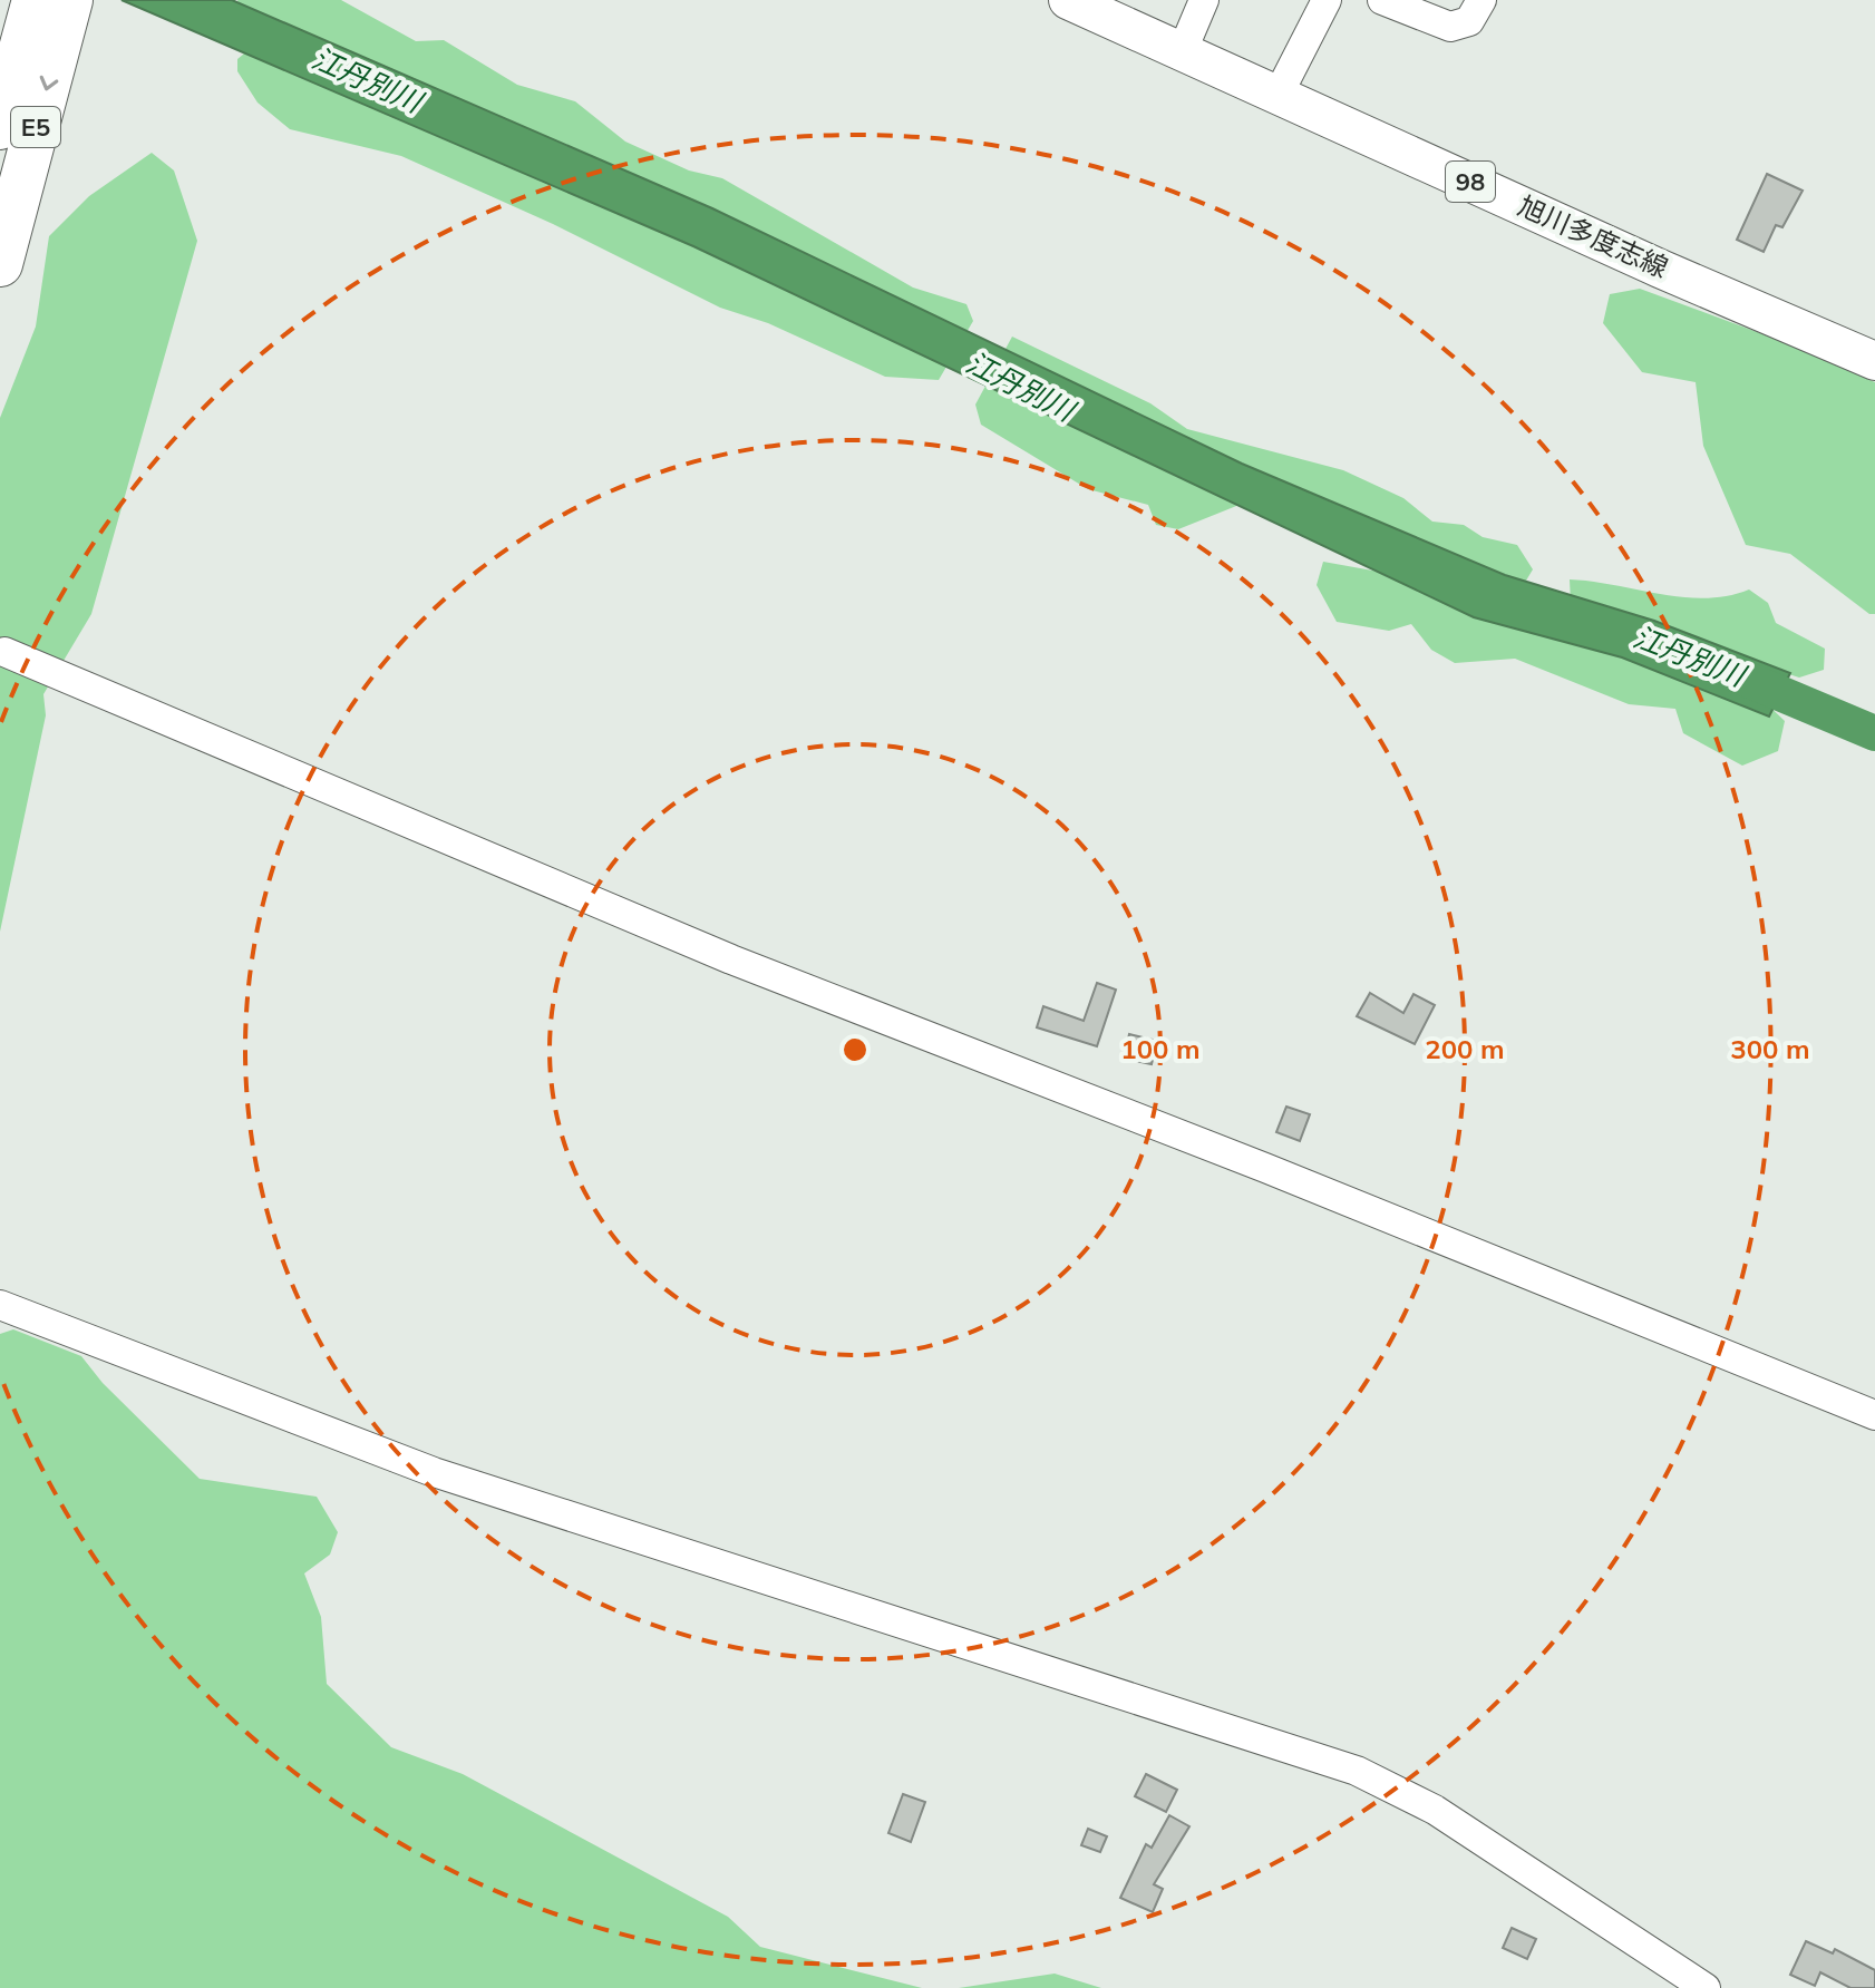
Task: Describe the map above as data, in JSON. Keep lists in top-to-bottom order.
{
  "streets": {
    "highway": ["E5"],
    "main road": ["98", "旭川多度志線"]
  },
  "water": ["江丹別川"],
  "rings": ["100 m", "200 m", "300 m"]
}
